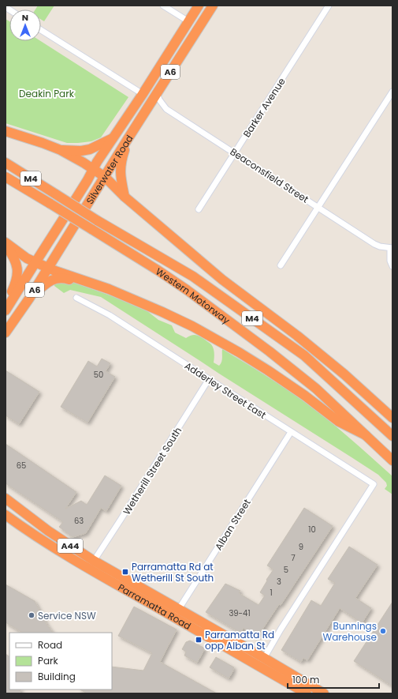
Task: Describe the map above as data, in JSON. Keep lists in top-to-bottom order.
{
  "streets": {
    "highway": [
      "A6",
      "Silverwater Road",
      "M4",
      "Western Motorway",
      "A44",
      "Parramatta Road"
    ],
    "street": [
      "Barker Avenue",
      "Beaconsfield Street",
      "Adderley Street East",
      "Wetherill Street South",
      "Alban Street"
    ]
  },
  "crossings": [
    ["Barker Avenue", "Beaconsfield Street"],
    ["Silverwater Road", "Beaconsfield Street"],
    ["Adderley Street East", "Wetherill Street South"],
    ["Adderley Street East", "Alban Street"],
    ["Adderley Street East", "Parramatta Road"],
    ["Wetherill Street South", "Parramatta Road"],
    ["Alban Street", "Parramatta Road"]
  ],
  "parks": ["Deakin Park"],
  "places": {
    "transit": ["Parramatta Rd at Wetherill St South", "Parramatta Rd opp Alban St"],
    "other": ["Service NSW", "Bunnings Warehouse"]
  },
  "house_numbers": [
    "50",
    "65",
    "63",
    "10",
    "9",
    "7",
    "5",
    "3",
    "1",
    "39-41"
  ],
  "legend": ["Road", "Park", "Building"],
  "scale_bar": "100 m",
  "north": "top"
}
